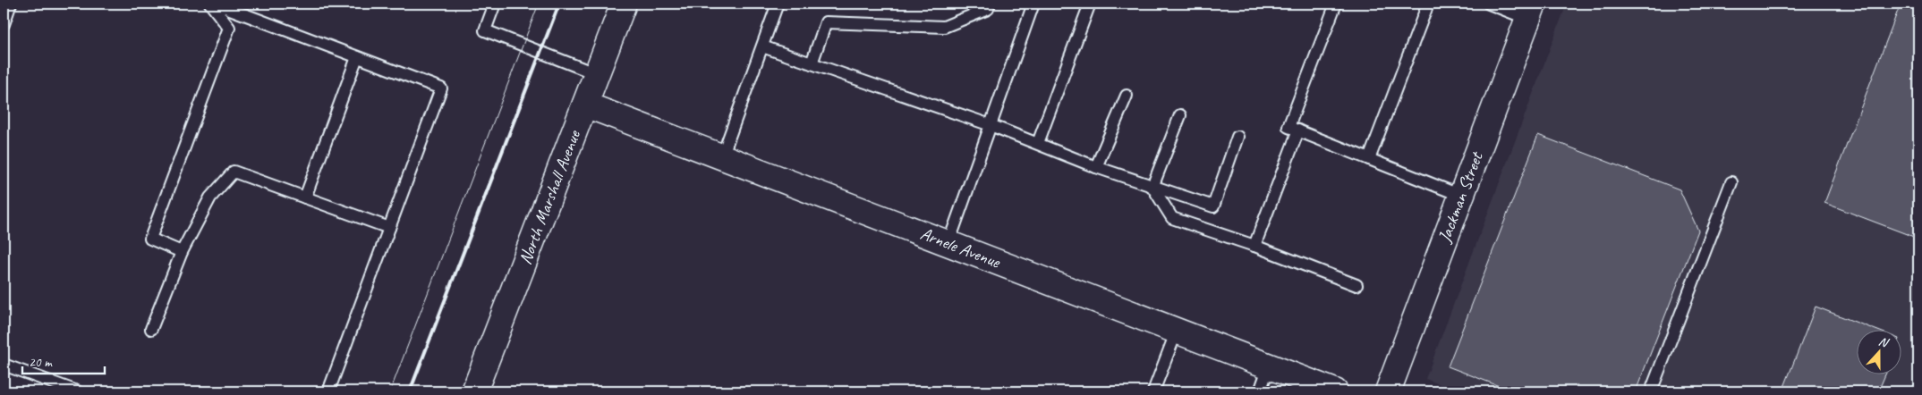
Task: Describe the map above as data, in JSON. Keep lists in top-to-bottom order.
{
  "streets": {
    "street": ["North Marshall Avenue", "Jackman Street", "Arnele Avenue"]
  },
  "crossings": [
    ["North Marshall Avenue", "Arnele Avenue"]
  ],
  "scale_bar": "20 m",
  "north": "top"
}
